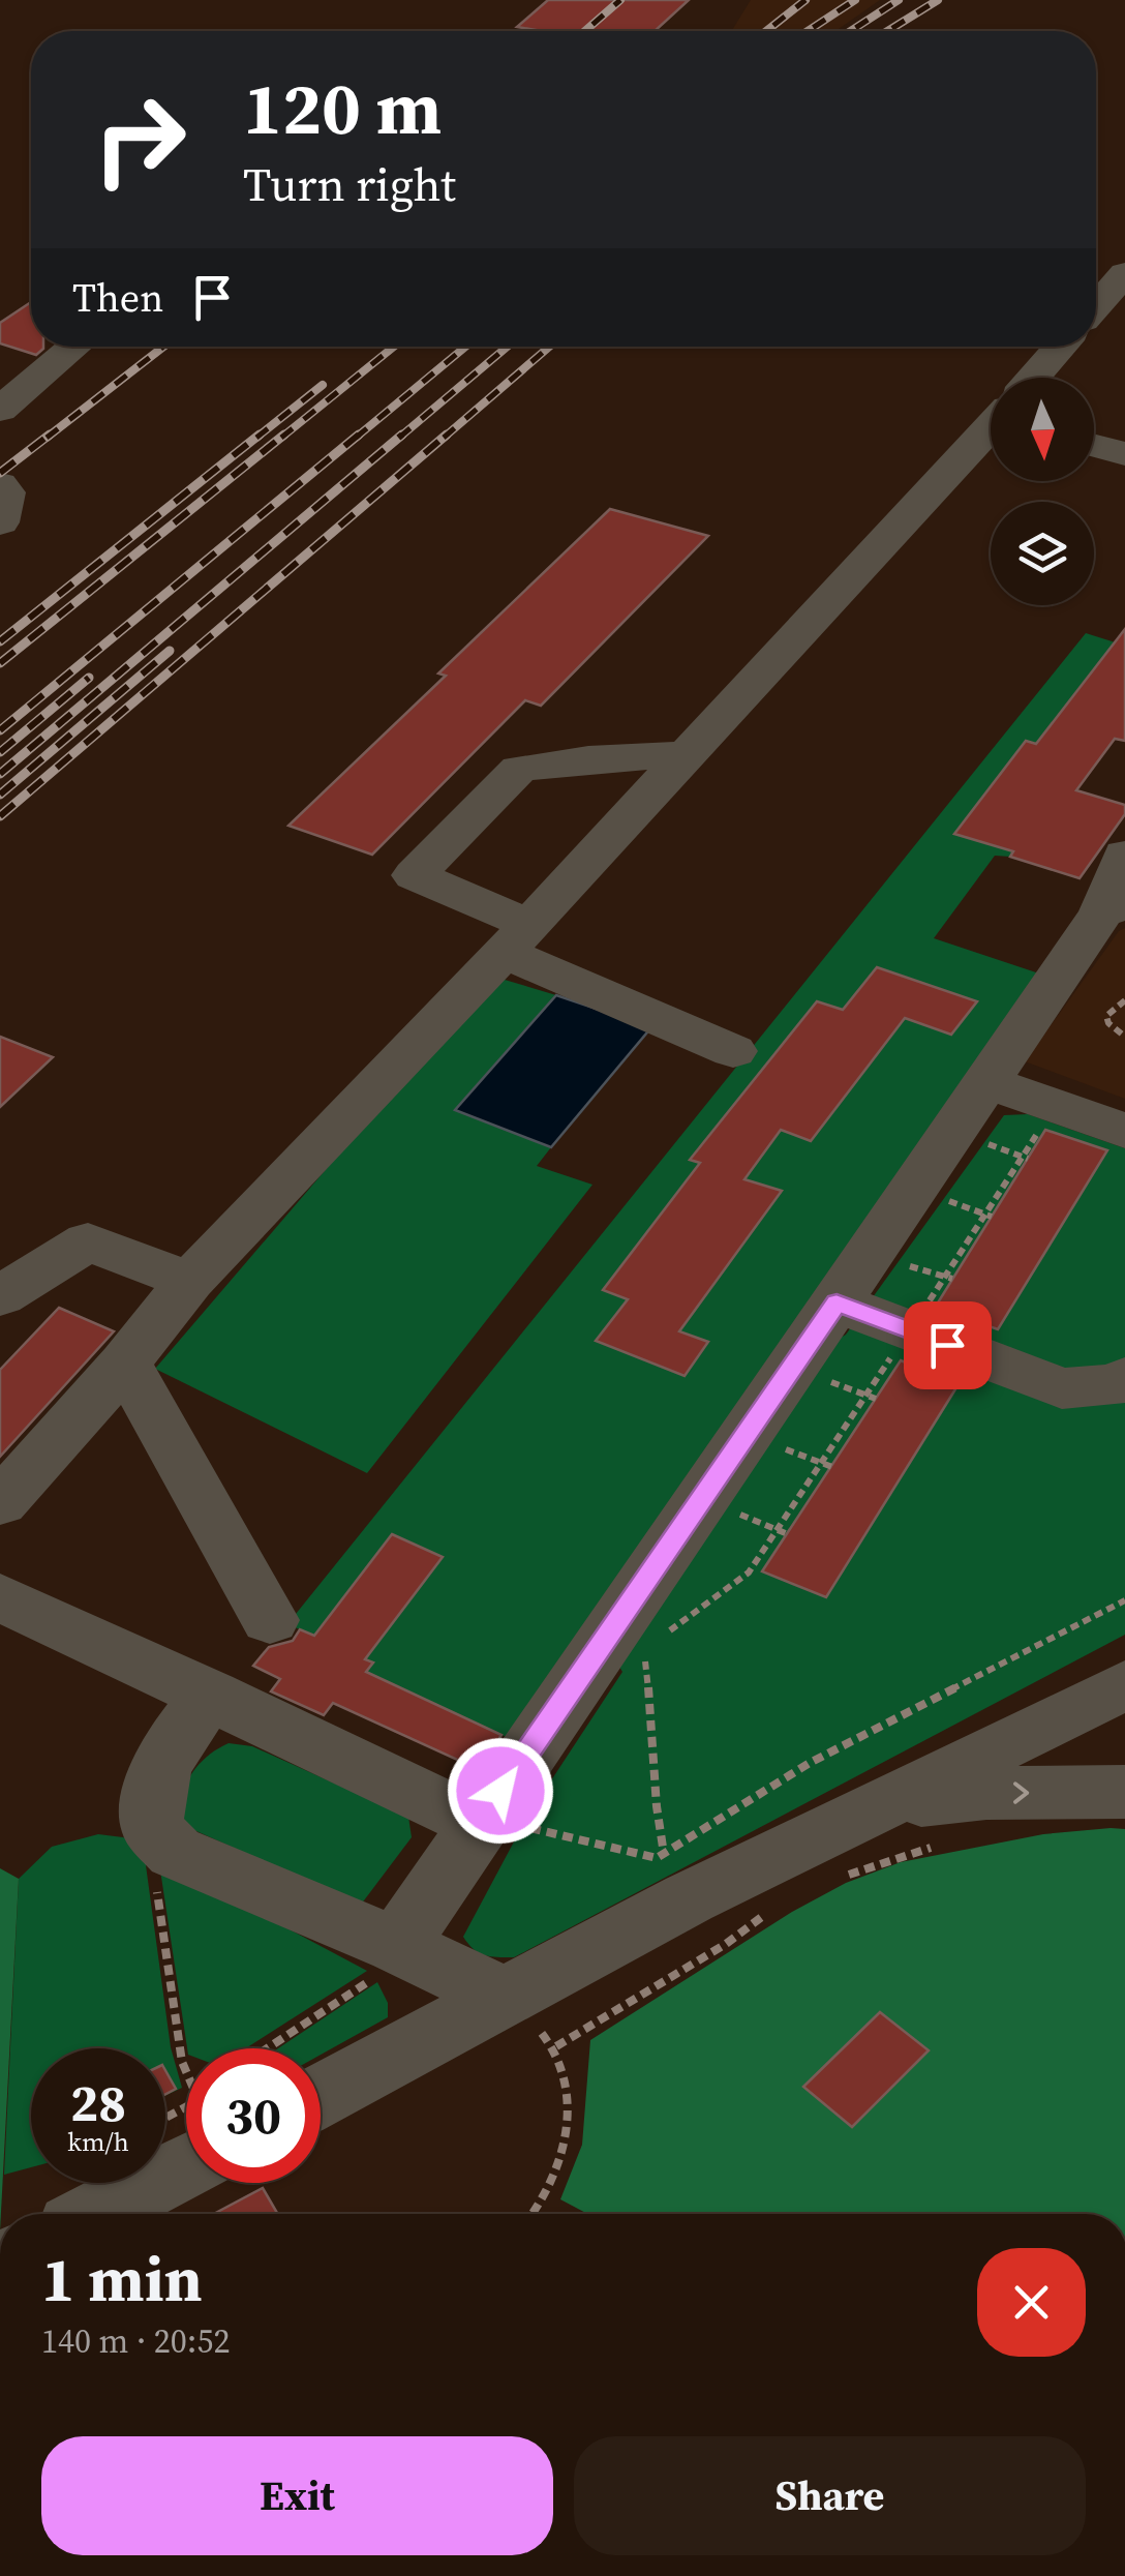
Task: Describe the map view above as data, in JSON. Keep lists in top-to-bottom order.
{
  "north": "bottom",
  "page": {
    "turn": ["120 m", "Turn right"],
    "then": "Then",
    "speed": "28 km/h",
    "limit": "30",
    "heading": ["1 min", "140 m · 20:52"],
    "buttons": ["Exit", "Share"]
  }
}
